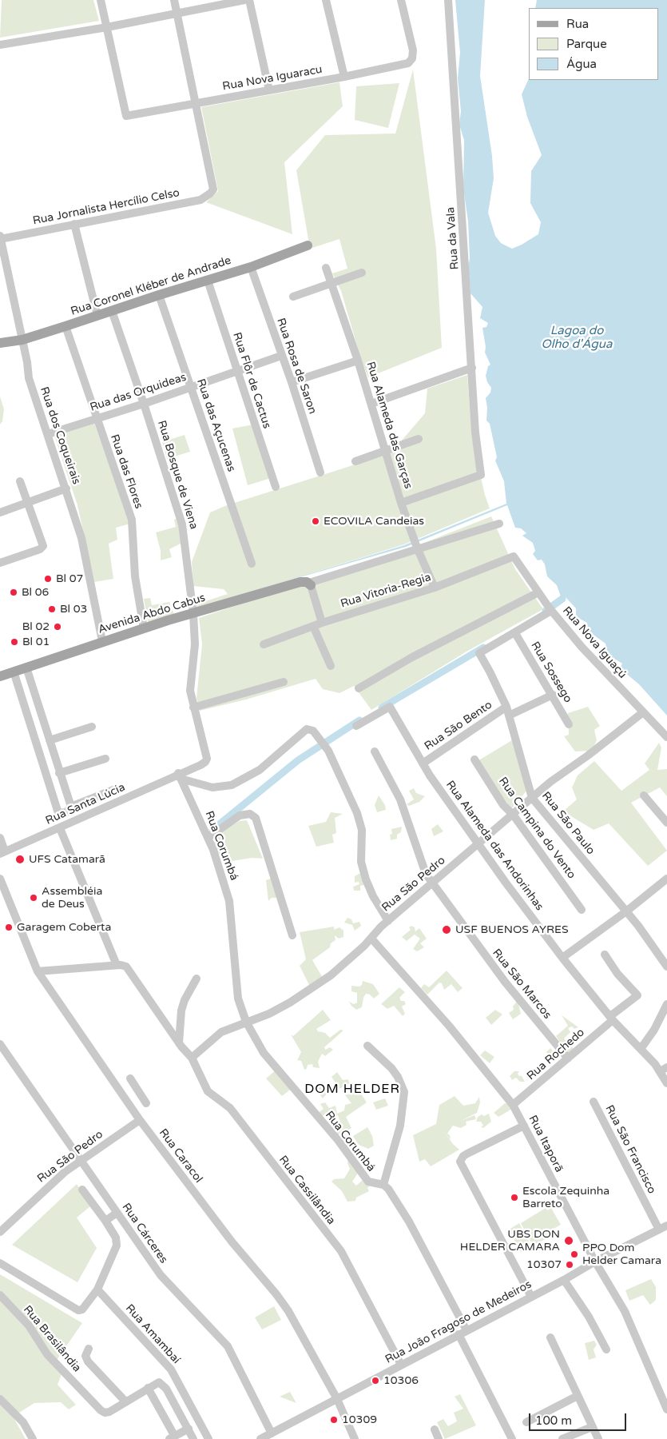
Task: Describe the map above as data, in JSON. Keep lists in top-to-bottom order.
{
  "streets": {
    "main road": ["Rua Coronel Kléber de Andrade", "Avenida Abdo Cabus"],
    "street": [
      "Rua Nova Iguaracu",
      "Rua Jornalista Hercílio Celso",
      "Rua da Vala",
      "Rua Rosa de Saron",
      "Rua Flôr de Cactus",
      "Rua das Orquideas",
      "Rua das Açucenas",
      "Rua Alameda das Garças",
      "Rua dos Coqueirais",
      "Rua das Flores",
      "Rua Bosque de Viena",
      "Rua Vitoria-Regia",
      "Rua Nova Iguaçú",
      "Rua Sossego",
      "Rua São Bento",
      "Rua Santa Lúcia",
      "Rua São Paulo",
      "Rua Campina do Vento",
      "Rua Corumbá",
      "Rua Alameda das Andorinhas",
      "Rua São Pedro",
      "Rua São Marcos",
      "Rua Rochedo",
      "Rua Itaporã",
      "Rua São Francisco",
      "Rua Caracol",
      "Rua Cassilândia",
      "Rua Cárceres",
      "Rua João Fragoso de Medeiros",
      "Rua Amambaí",
      "Rua Brasilândia"
    ]
  },
  "crossings": [
    ["Rua Nova Iguaracu", "Rua Jornalista Hercílio Celso"],
    ["Rua Jornalista Hercílio Celso", "Rua dos Coqueirais"],
    ["Rua da Vala", "Rua Alameda das Garças"],
    ["Rua Coronel Kléber de Andrade", "Rua Rosa de Saron"],
    ["Rua Coronel Kléber de Andrade", "Rua Flôr de Cactus"],
    ["Rua Coronel Kléber de Andrade", "Rua das Açucenas"],
    ["Rua Coronel Kléber de Andrade", "Rua dos Coqueirais"],
    ["Rua Coronel Kléber de Andrade", "Rua das Flores"],
    ["Rua Coronel Kléber de Andrade", "Rua Bosque de Viena"],
    ["Rua Rosa de Saron", "Rua das Orquideas"],
    ["Rua Flôr de Cactus", "Rua das Orquideas"],
    ["Rua das Orquideas", "Rua das Açucenas"],
    ["Rua das Orquideas", "Rua dos Coqueirais"],
    ["Rua das Orquideas", "Rua das Flores"],
    ["Rua das Orquideas", "Rua Bosque de Viena"],
    ["Rua Alameda das Garças", "Rua Vitoria-Regia"],
    ["Rua dos Coqueirais", "Avenida Abdo Cabus"],
    ["Rua das Flores", "Avenida Abdo Cabus"],
    ["Rua Bosque de Viena", "Avenida Abdo Cabus"],
    ["Rua Bosque de Viena", "Rua Santa Lúcia"],
    ["Rua Bosque de Viena", "Rua Corumbá"],
    ["Rua Vitoria-Regia", "Rua Nova Iguaçú"],
    ["Rua Nova Iguaçú", "Rua São Pedro"],
    ["Rua Sossego", "Rua São Paulo"],
    ["Rua São Bento", "Rua São Paulo"],
    ["Rua São Bento", "Rua Alameda das Andorinhas"],
    ["Rua Santa Lúcia", "Rua Corumbá"],
    ["Rua São Paulo", "Rua São Pedro"],
    ["Rua Campina do Vento", "Rua São Pedro"],
    ["Rua Corumbá", "Rua São Pedro"],
    ["Rua Corumbá", "Rua João Fragoso de Medeiros"],
    ["Rua Alameda das Andorinhas", "Rua São Pedro"],
    ["Rua Alameda das Andorinhas", "Rua Rochedo"],
    ["Rua São Pedro", "Rua São Marcos"],
    ["Rua São Pedro", "Rua Itaporã"],
    ["Rua São Pedro", "Rua Caracol"],
    ["Rua São Pedro", "Rua Cassilândia"],
    ["Rua São Pedro", "Rua Cárceres"],
    ["Rua São Marcos", "Rua Rochedo"],
    ["Rua Rochedo", "Rua Itaporã"],
    ["Rua Itaporã", "Rua João Fragoso de Medeiros"],
    ["Rua São Francisco", "Rua João Fragoso de Medeiros"],
    ["Rua Caracol", "Rua João Fragoso de Medeiros"],
    ["Rua Cassilândia", "Rua João Fragoso de Medeiros"],
    ["Rua Cárceres", "Rua João Fragoso de Medeiros"]
  ],
  "districts": ["DOM HELDER"],
  "water": ["Lagoa do Olho d'Água"],
  "places": [
    "ECOVILA Candeias",
    "Bl 07",
    "Bl 06",
    "Bl 03",
    "Bl 02",
    "Bl 01",
    "UFS Catamarã",
    "Assembléia de Deus",
    "Garagem Coberta",
    "USF BUENOS AYRES",
    "Escola Zequinha Barreto",
    "UBS DON HELDER CAMARA",
    "PPO Dom Helder Camara",
    "10307",
    "10306",
    "10309"
  ],
  "legend": ["Rua", "Parque", "Água"],
  "scale_bar": "100 m"
}
